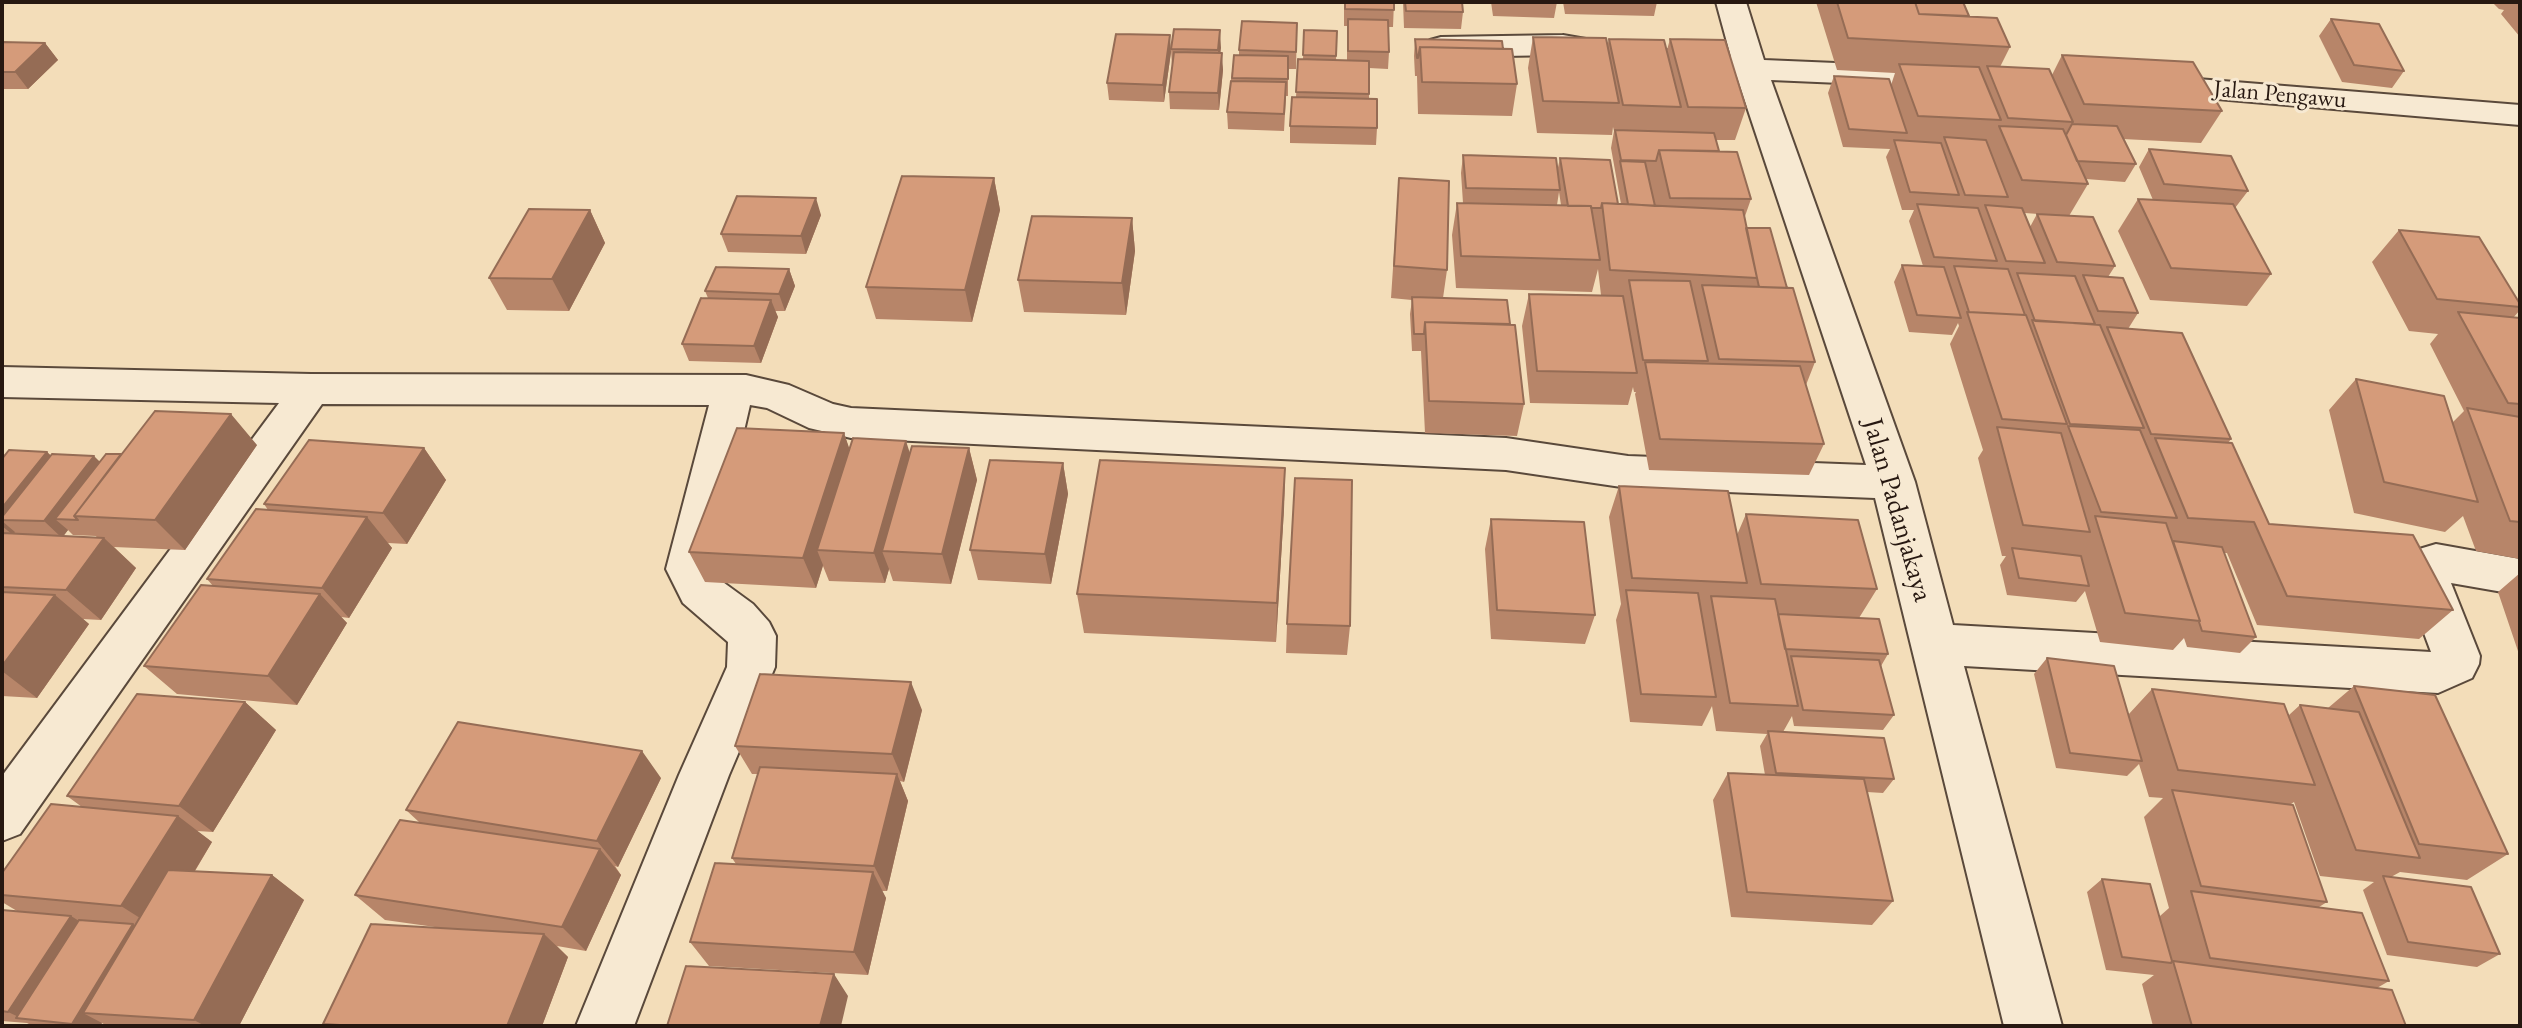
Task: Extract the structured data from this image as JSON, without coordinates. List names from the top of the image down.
{
  "streets": {
    "street": ["Jalan Pengawu", "Jalan Padanjakaya"]
  }
}
